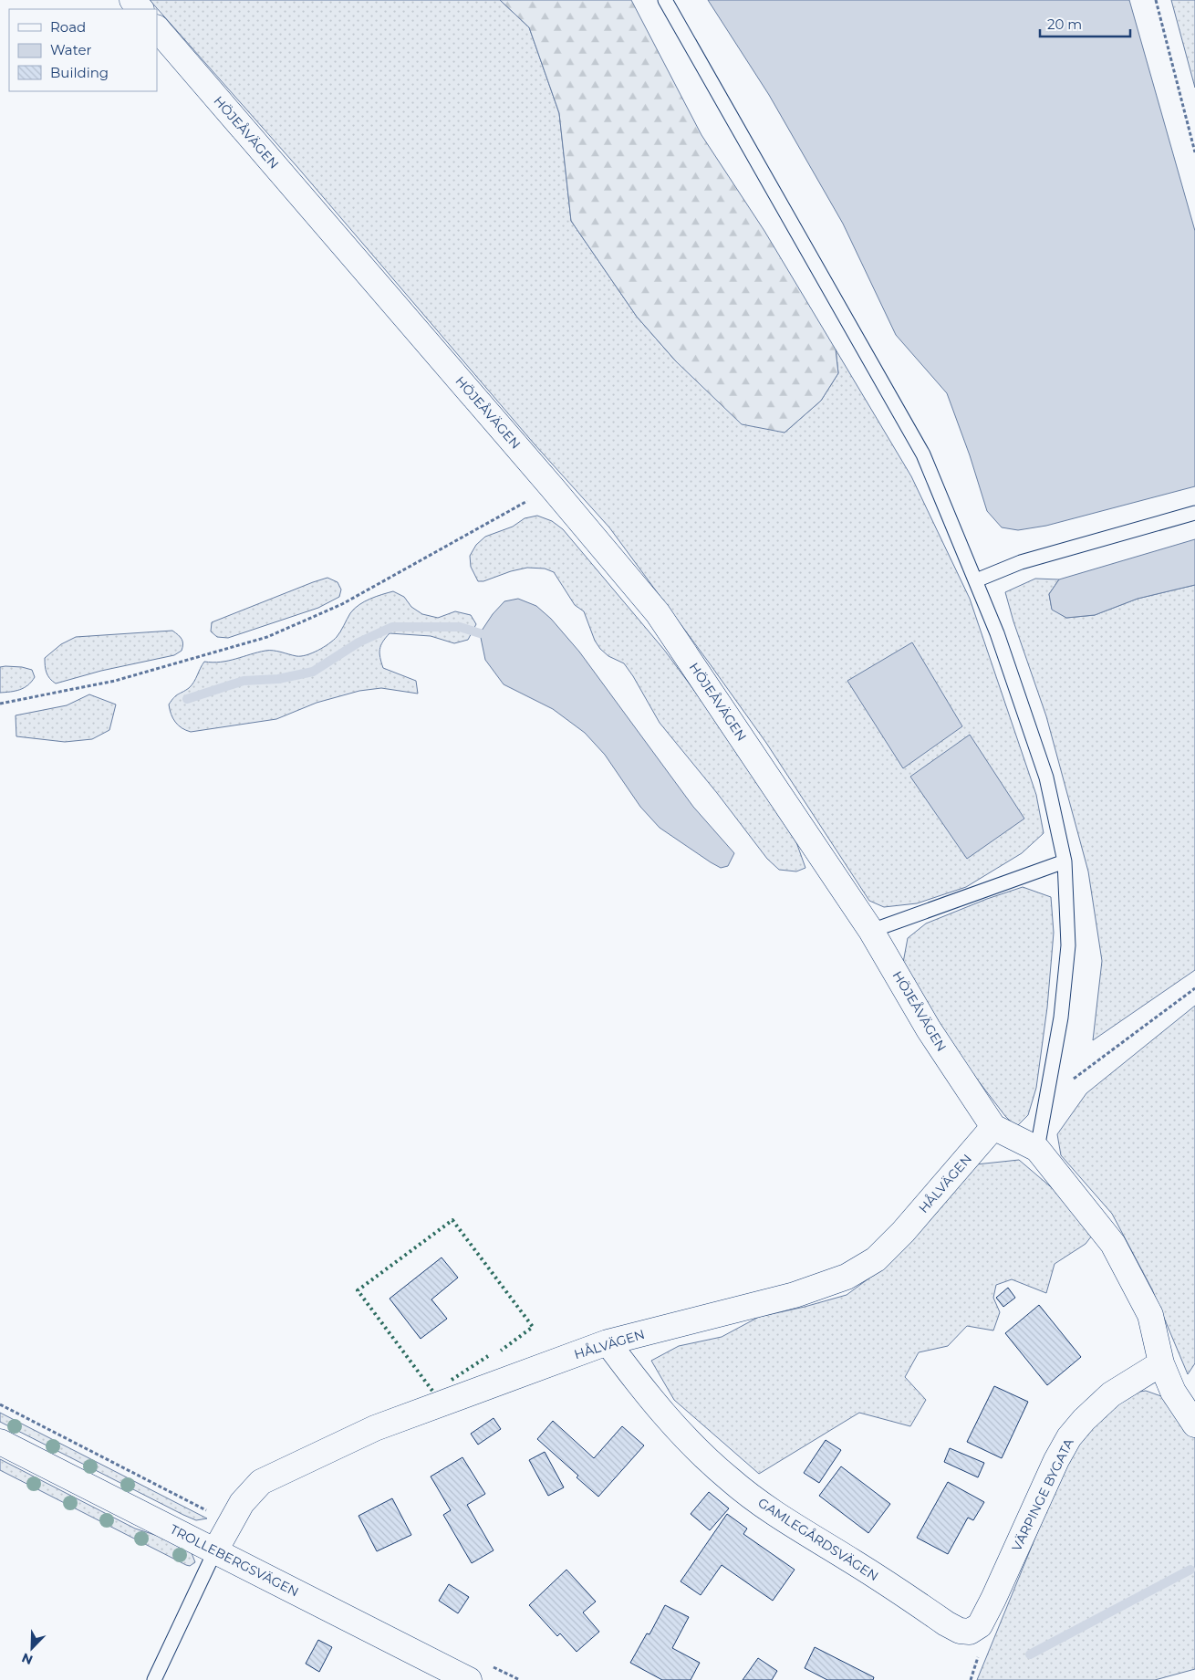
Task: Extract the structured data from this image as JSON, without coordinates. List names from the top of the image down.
{
  "streets": {
    "street": [
      "HÖJEÅVÄGEN",
      "HÅLVÄGEN",
      "VÄRPINGE BYGATA",
      "GAMLEGÅRDSVÄGEN",
      "TROLLEBERGSVÄGEN"
    ]
  },
  "crossings": [
    ["HÖJEÅVÄGEN", "HÅLVÄGEN"],
    ["HÖJEÅVÄGEN", "VÄRPINGE BYGATA"],
    ["HÅLVÄGEN", "GAMLEGÅRDSVÄGEN"],
    ["HÅLVÄGEN", "TROLLEBERGSVÄGEN"],
    ["VÄRPINGE BYGATA", "GAMLEGÅRDSVÄGEN"]
  ],
  "legend": ["Road", "Water", "Building"],
  "scale_bar": "20 m",
  "north": "bottom left"
}
